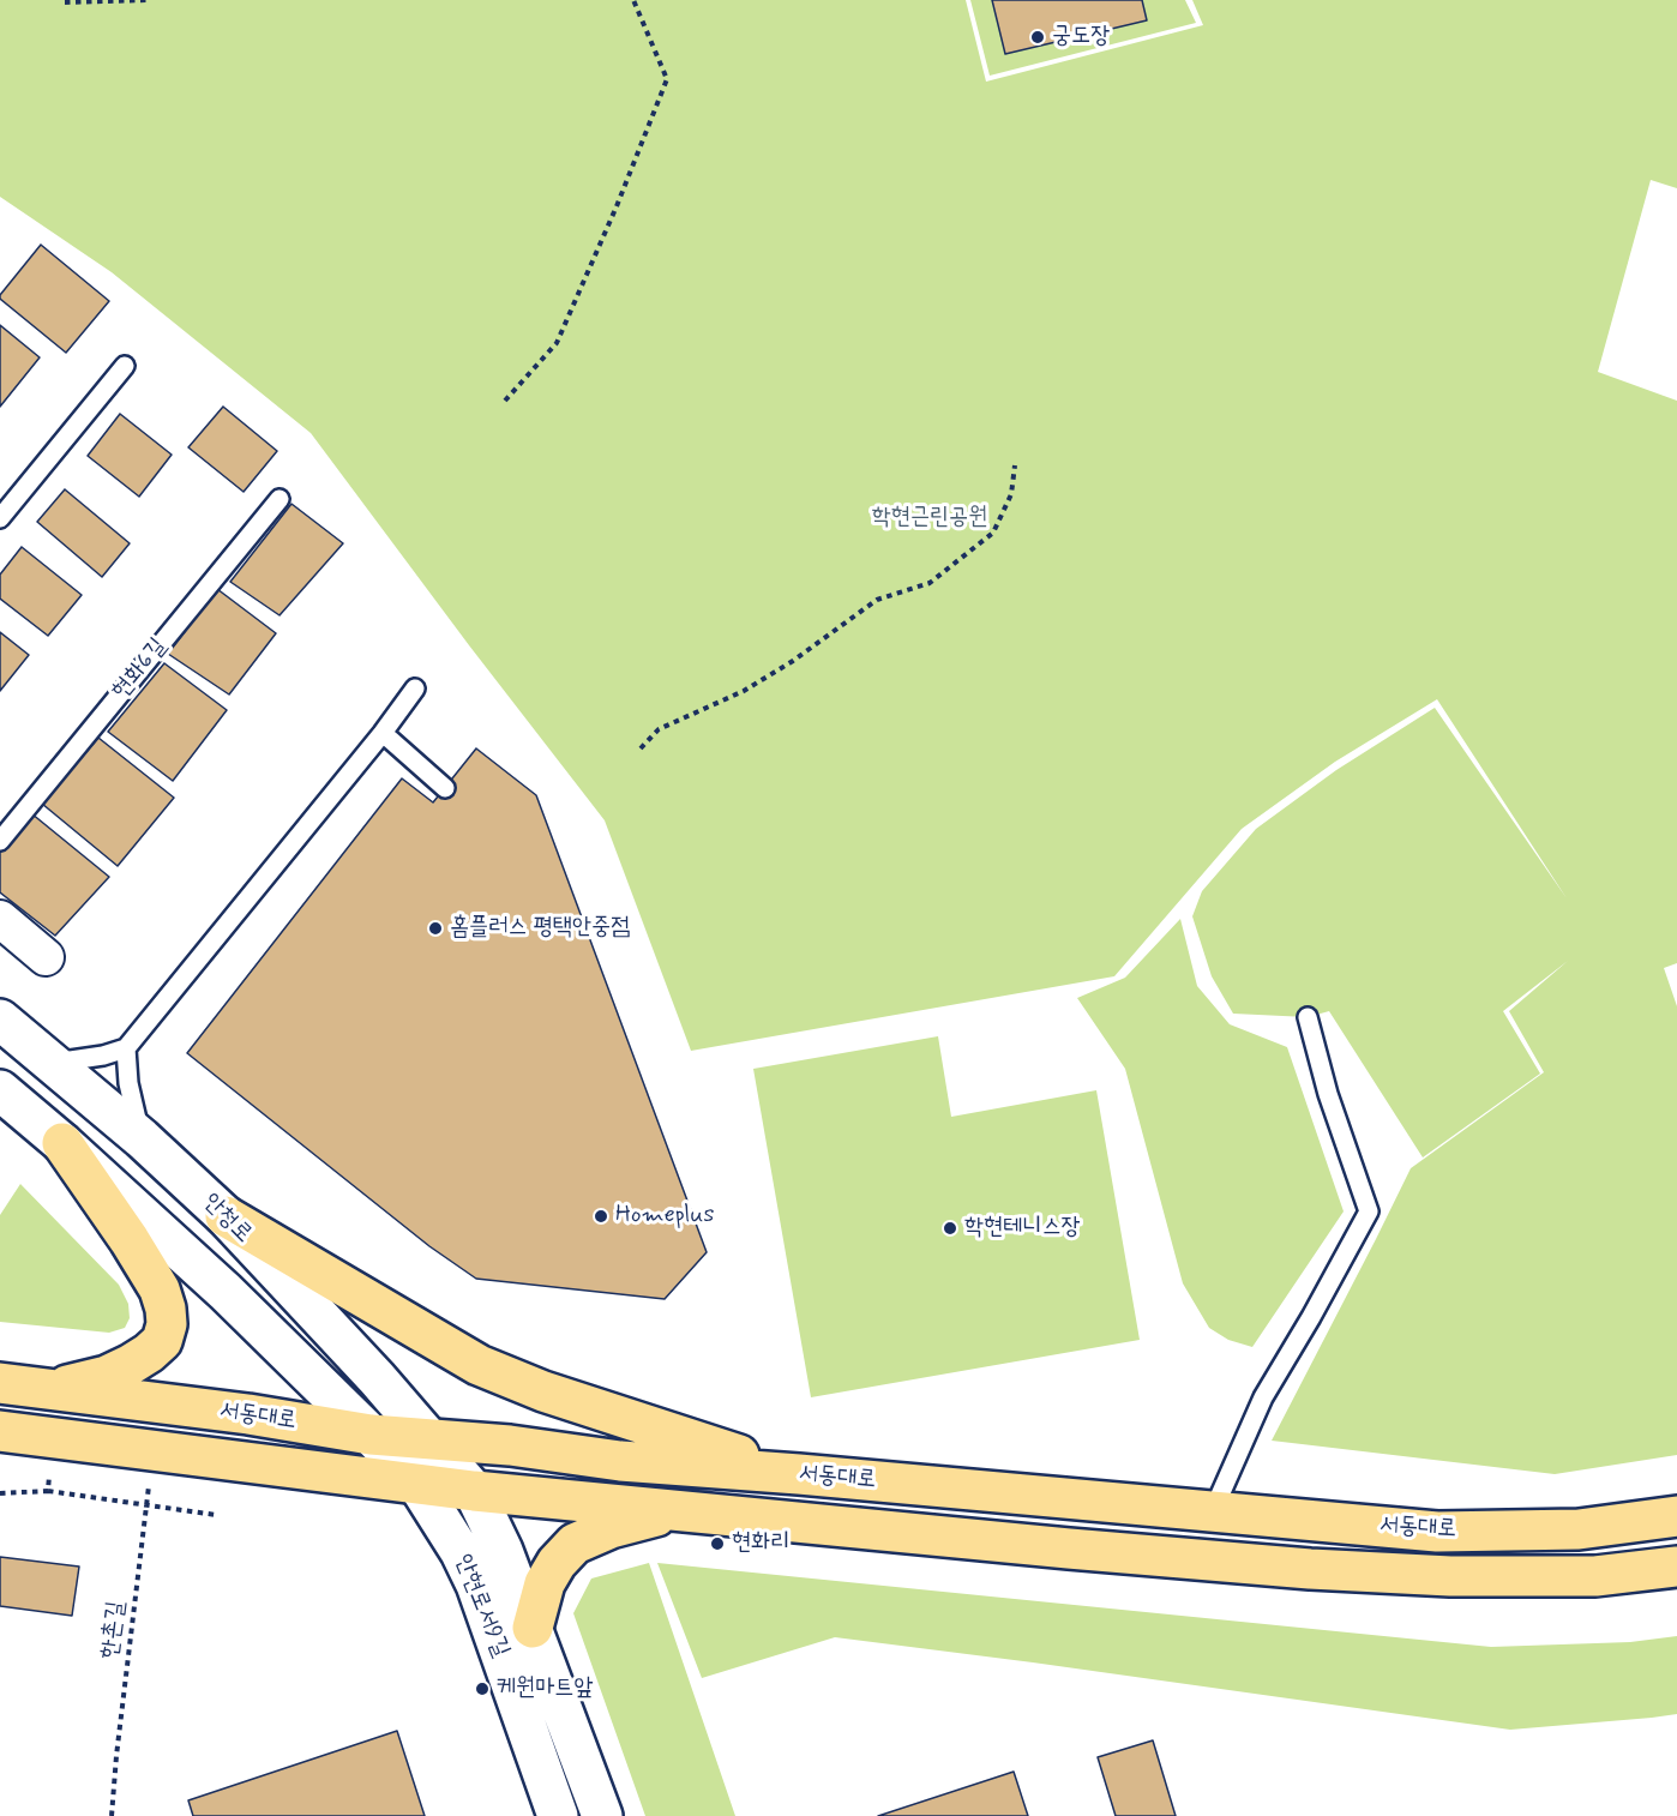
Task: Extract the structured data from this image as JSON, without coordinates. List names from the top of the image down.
{
  "streets": {
    "main road": ["서동대로"],
    "street": ["안청로", "안현로서9길"],
    "lane": ["현화6길"],
    "path": ["한촌길"]
  },
  "crossings": [
    ["안청로", "서동대로"],
    ["서동대로", "안현로서9길"],
    ["서동대로", "한촌길"]
  ],
  "parks": ["학현근린공원"],
  "places": [
    "궁도장",
    "홈플러스 평택안중점",
    "Homeplus",
    "학현테니스장",
    "현화리",
    "케원마트앞"
  ]
}
